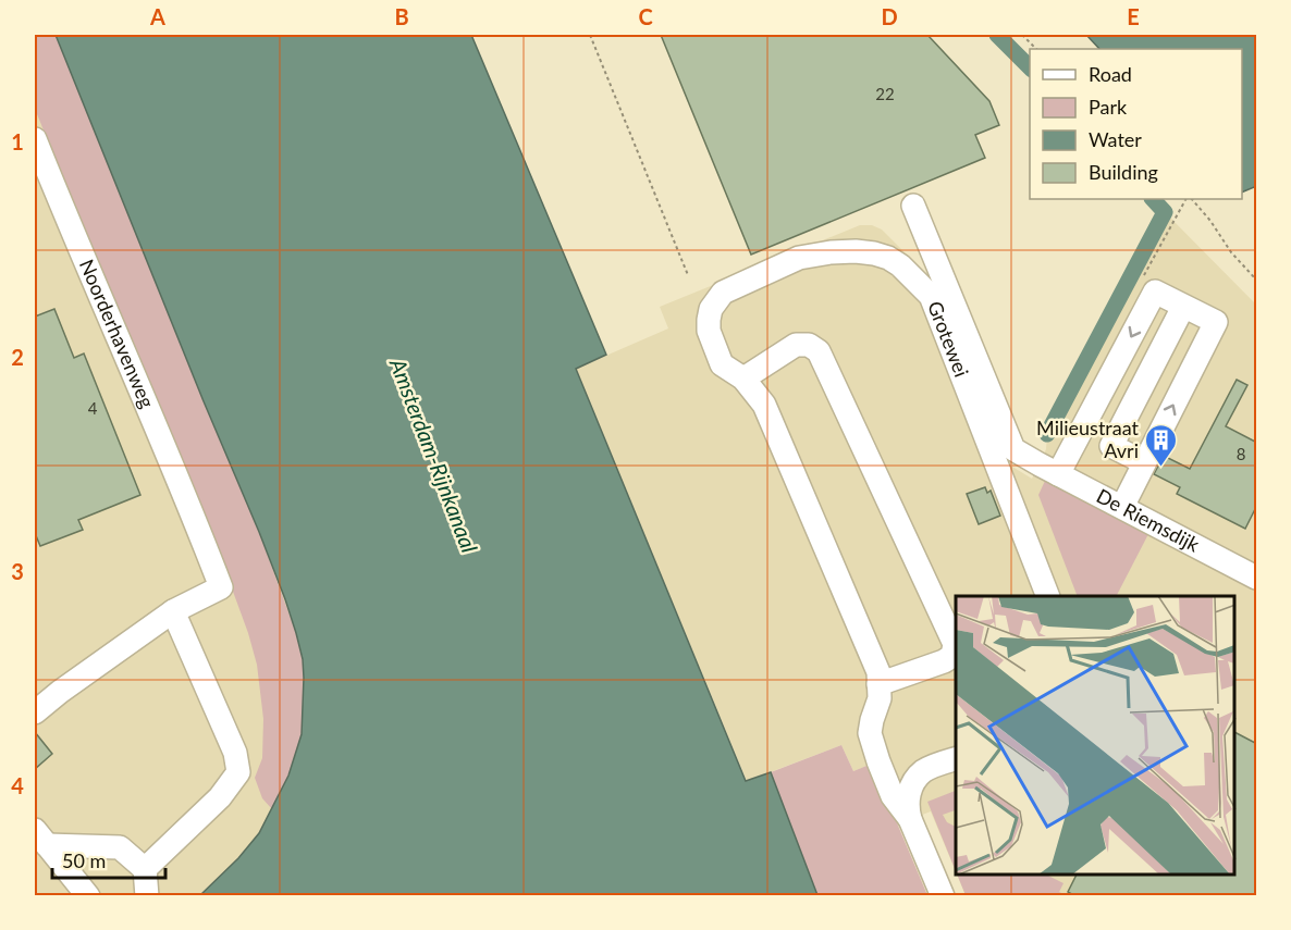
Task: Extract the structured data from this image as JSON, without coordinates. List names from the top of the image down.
{
  "streets": {
    "street": ["Noorderhavenweg", "Grotewei", "De Riemsdijk"]
  },
  "water": ["Amsterdam-Rijnkanaal"],
  "places": {
    "building": ["Milieustraat Avri"]
  },
  "house_numbers": ["22", "4", "8"],
  "legend": [
    "Road",
    "Park",
    "Water",
    "Building"
  ],
  "scale_bar": "50 m",
  "grid": {
    "columns": [
      "A",
      "B",
      "C",
      "D",
      "E"
    ],
    "rows": [
      "1",
      "2",
      "3",
      "4"
    ]
  }
}
